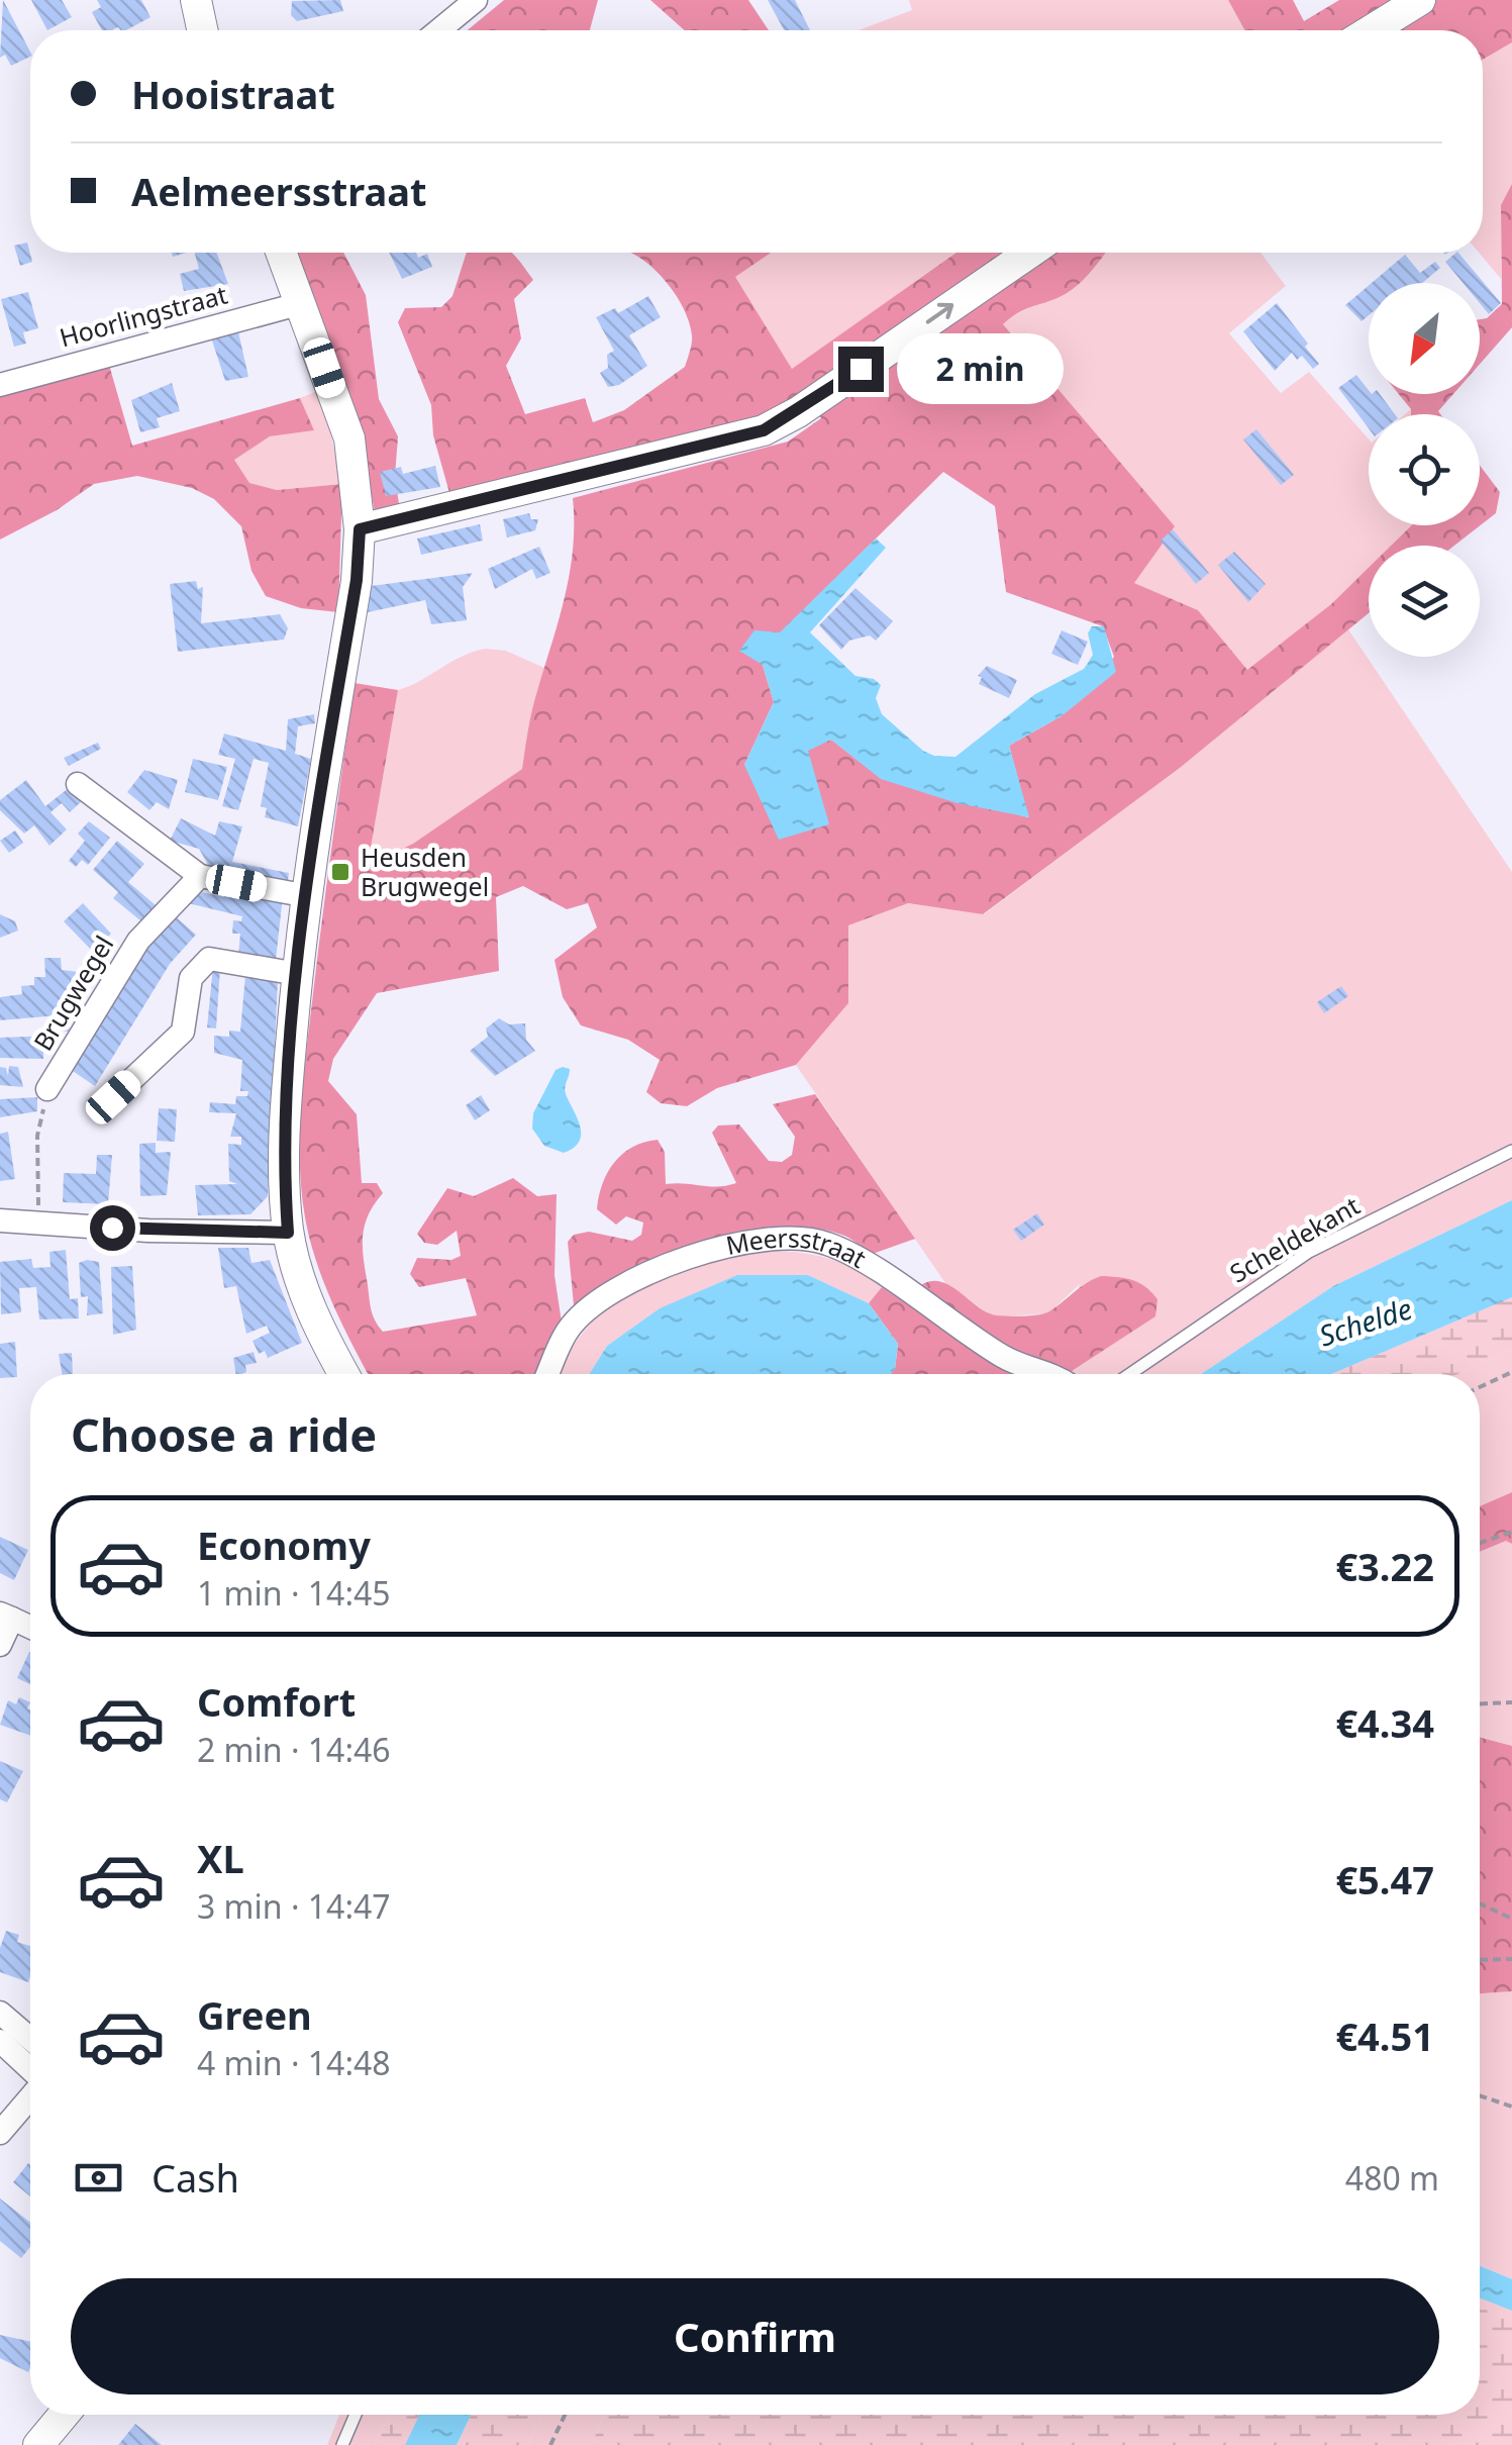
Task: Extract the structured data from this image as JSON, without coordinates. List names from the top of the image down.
{
  "streets": {
    "street": ["Hoorlingstraat", "Brugwegel", "Meersstraat"],
    "lane": ["Scheldekant"]
  },
  "water": ["Schelde"],
  "places": {
    "transit": ["Heusden Brugwegel"]
  },
  "north": "bottom left",
  "page": {
    "banner": ["Hooistraat", "Aelmeersstraat"],
    "bubble": "2 min",
    "heading": "Choose a ride",
    "list": [
      {
        "name": "Economy",
        "note": "1 min · 14:45",
        "value": "€3.22"
      },
      {
        "name": "Comfort",
        "note": "2 min · 14:46",
        "value": "€4.34"
      },
      {
        "name": "XL",
        "note": "3 min · 14:47",
        "value": "€5.47"
      },
      {
        "name": "Green",
        "note": "4 min · 14:48",
        "value": "€4.51"
      }
    ],
    "pay": ["Cash", "480 m"],
    "buttons": "Confirm"
  }
}
